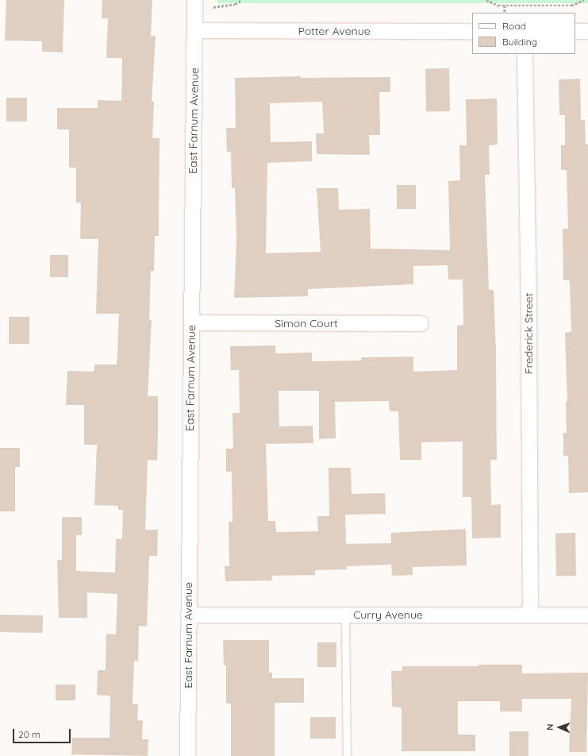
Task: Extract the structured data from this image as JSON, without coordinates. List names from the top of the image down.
{
  "streets": {
    "street": [
      "Potter Avenue",
      "East Farnum Avenue",
      "Simon Court",
      "Frederick Street",
      "Curry Avenue"
    ]
  },
  "crossings": [
    ["Potter Avenue", "East Farnum Avenue"],
    ["East Farnum Avenue", "Simon Court"],
    ["East Farnum Avenue", "Curry Avenue"],
    ["Frederick Street", "Curry Avenue"]
  ],
  "legend": ["Road", "Building"],
  "scale_bar": "20 m",
  "north": "left"
}
